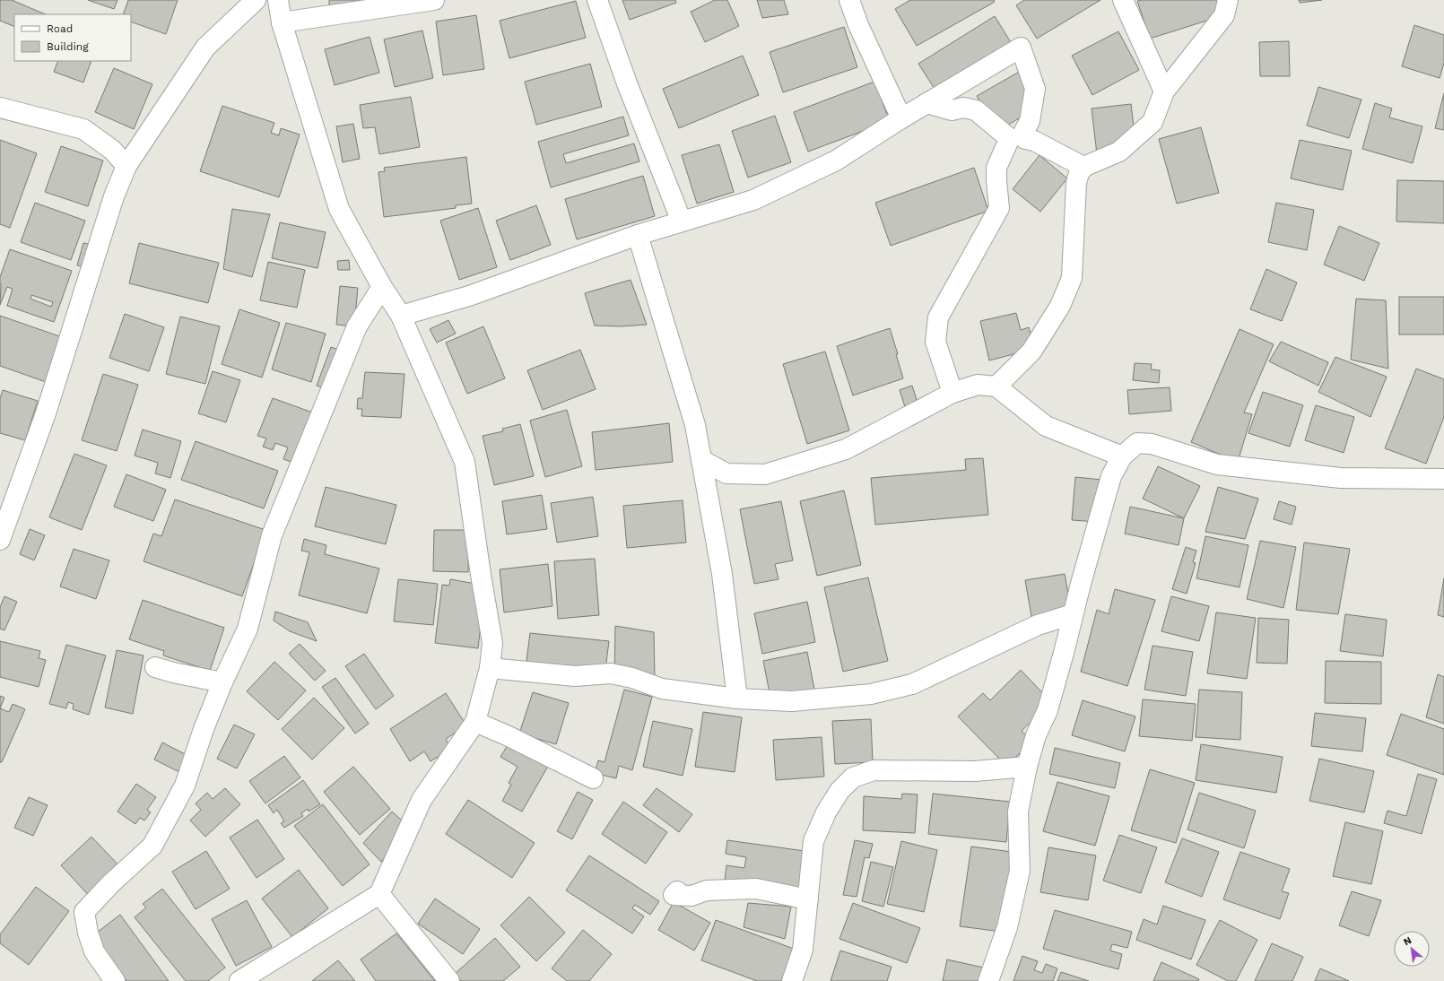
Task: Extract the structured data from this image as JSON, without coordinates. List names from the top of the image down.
{
  "legend": ["Road", "Building"],
  "north": "top left"
}
